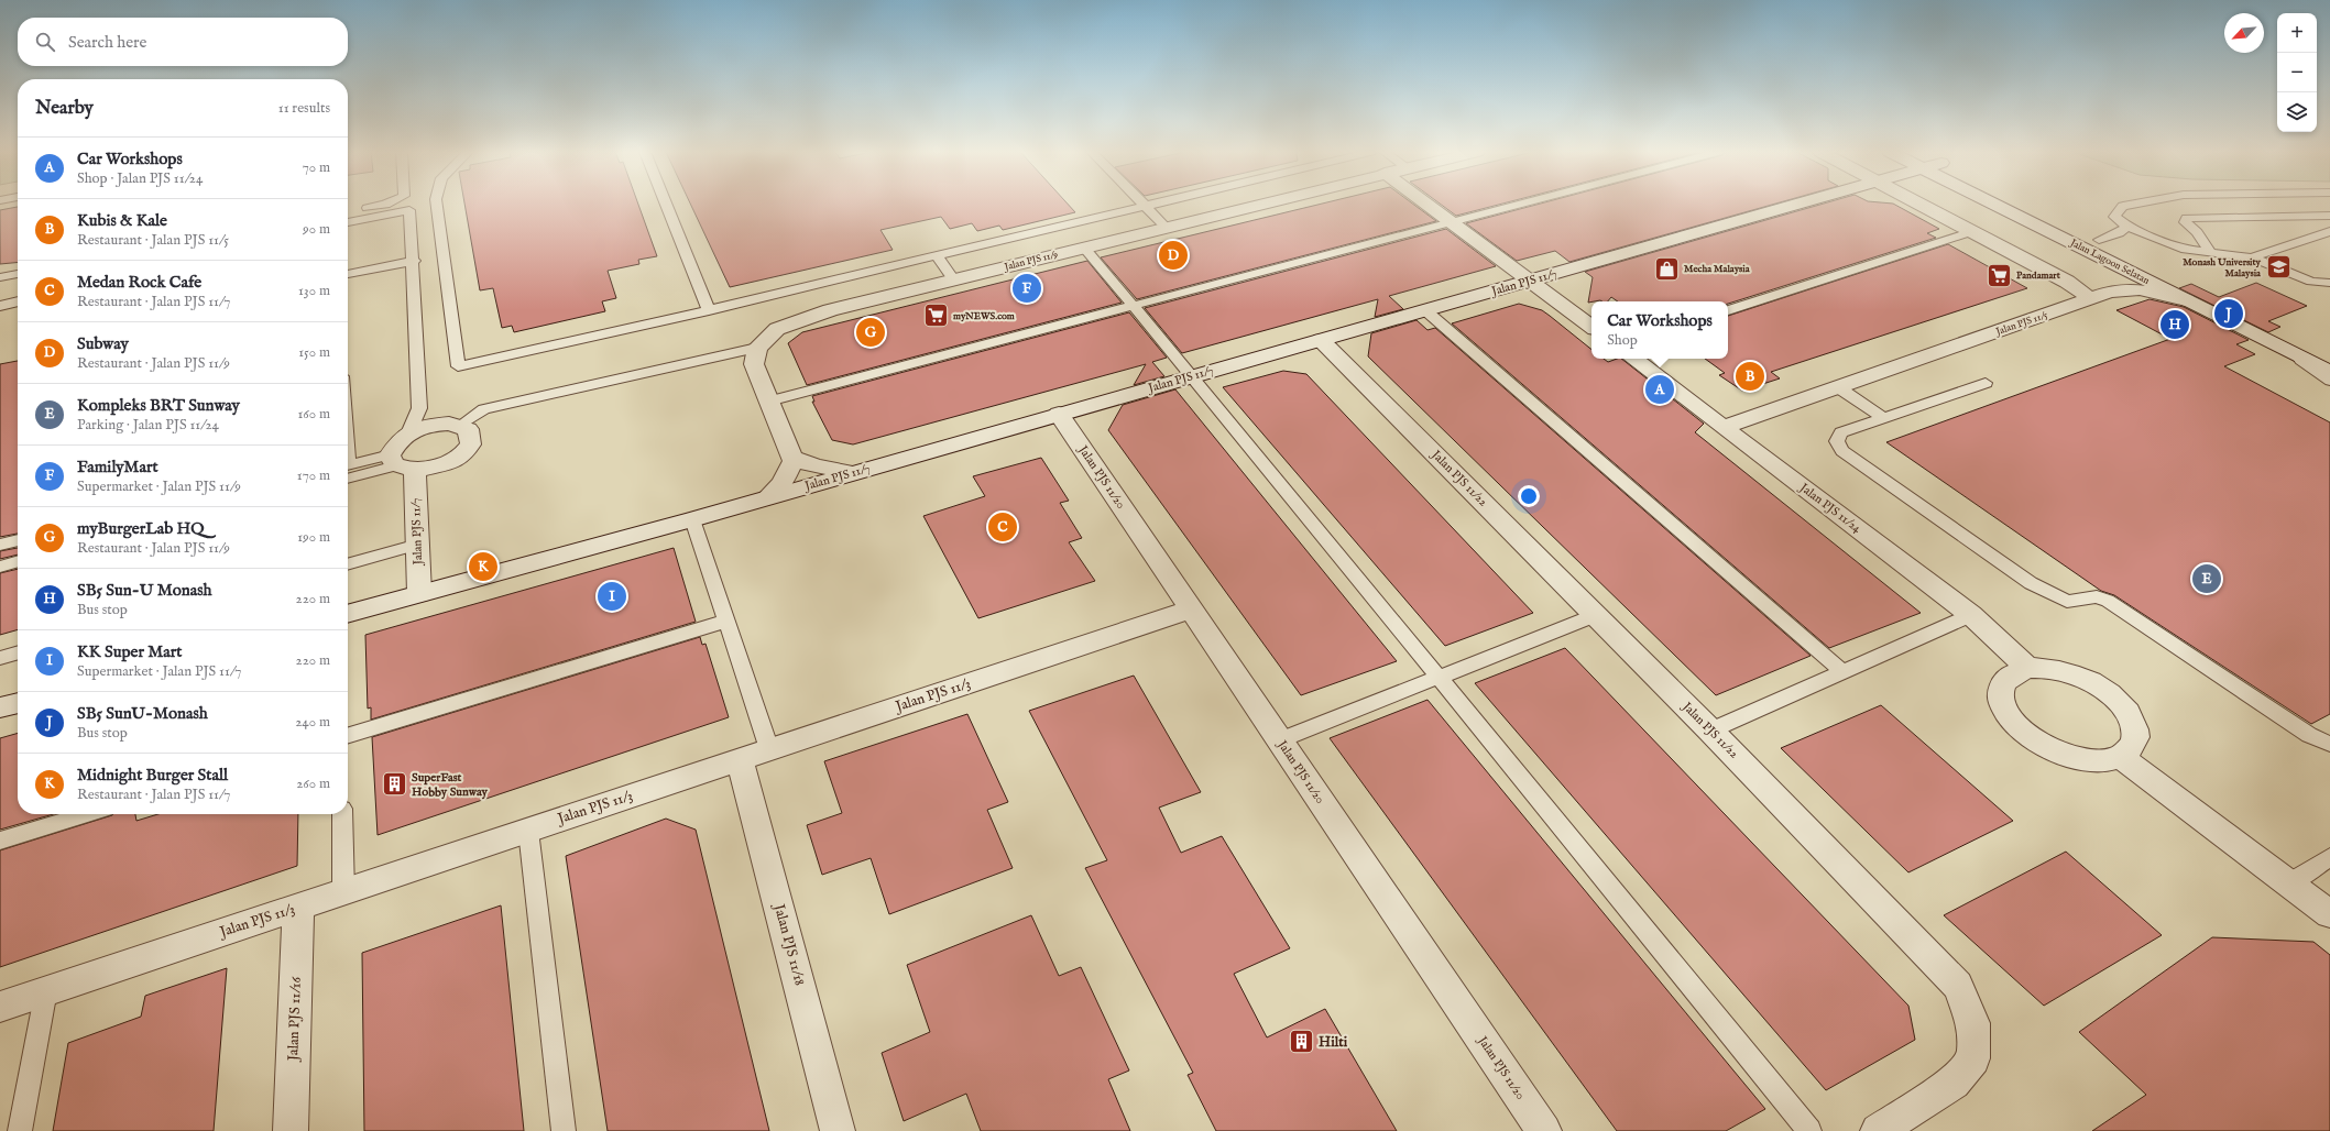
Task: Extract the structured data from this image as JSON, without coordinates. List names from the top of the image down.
{
  "streets": {
    "street": [
      "Jalan PJS 11/9",
      "Jalan Lagoon Selatan",
      "Jalan PJS 11/7",
      "Jalan PJS 11/5",
      "Jalan PJS 11/20",
      "Jalan PJS 11/22",
      "Jalan PJS 11/24",
      "Jalan PJS 11/3",
      "Jalan PJS 11/18",
      "Jalan PJS 11/16"
    ]
  },
  "crossings": [
    ["Jalan Lagoon Selatan", "Jalan PJS 11/5"],
    ["Jalan PJS 11/7", "Jalan PJS 11/20"],
    ["Jalan PJS 11/7", "Jalan PJS 11/22"],
    ["Jalan PJS 11/5", "Jalan PJS 11/24"],
    ["Jalan PJS 11/20", "Jalan PJS 11/3"],
    ["Jalan PJS 11/3", "Jalan PJS 11/18"],
    ["Jalan PJS 11/3", "Jalan PJS 11/16"]
  ],
  "places": {
    "school or university": ["Monash University Malaysia"],
    "shop": ["Mecha Malaysia"],
    "supermarket": ["Pandamart", "myNEWS.com"],
    "building": ["SuperFast Hobby Sunway", "Hilti"]
  },
  "north": "bottom left",
  "page": {
    "map_buttons": ["+", "−"],
    "search": "Search here",
    "heading": ["Nearby", "11 results"],
    "list": [
      {
        "mark": "A",
        "name": "Car Workshops",
        "note": "Shop · Jalan PJS 11/24",
        "value": "70 m"
      },
      {
        "mark": "B",
        "name": "Kubis & Kale",
        "note": "Restaurant · Jalan PJS 11/5",
        "value": "90 m"
      },
      {
        "mark": "C",
        "name": "Medan Rock Cafe",
        "note": "Restaurant · Jalan PJS 11/7",
        "value": "130 m"
      },
      {
        "mark": "D",
        "name": "Subway",
        "note": "Restaurant · Jalan PJS 11/9",
        "value": "150 m"
      },
      {
        "mark": "E",
        "name": "Kompleks BRT Sunway",
        "note": "Parking · Jalan PJS 11/24",
        "value": "160 m"
      },
      {
        "mark": "F",
        "name": "FamilyMart",
        "note": "Supermarket · Jalan PJS 11/9",
        "value": "170 m"
      },
      {
        "mark": "G",
        "name": "myBurgerLab HQ",
        "note": "Restaurant · Jalan PJS 11/9",
        "value": "190 m"
      },
      {
        "mark": "H",
        "name": "SB5 Sun-U Monash",
        "note": "Bus stop",
        "value": "220 m"
      },
      {
        "mark": "I",
        "name": "KK Super Mart",
        "note": "Supermarket · Jalan PJS 11/7",
        "value": "220 m"
      },
      {
        "mark": "J",
        "name": "SB5 SunU-Monash",
        "note": "Bus stop",
        "value": "240 m"
      },
      {
        "mark": "K",
        "name": "Midnight Burger Stall",
        "note": "Restaurant · Jalan PJS 11/7",
        "value": "260 m"
      }
    ],
    "pins": [
      "D",
      "F",
      "J",
      "H",
      "G",
      "B",
      "A",
      "C",
      "K",
      "E",
      "I"
    ],
    "popup": ["Car Workshops", "Shop"]
  }
}
